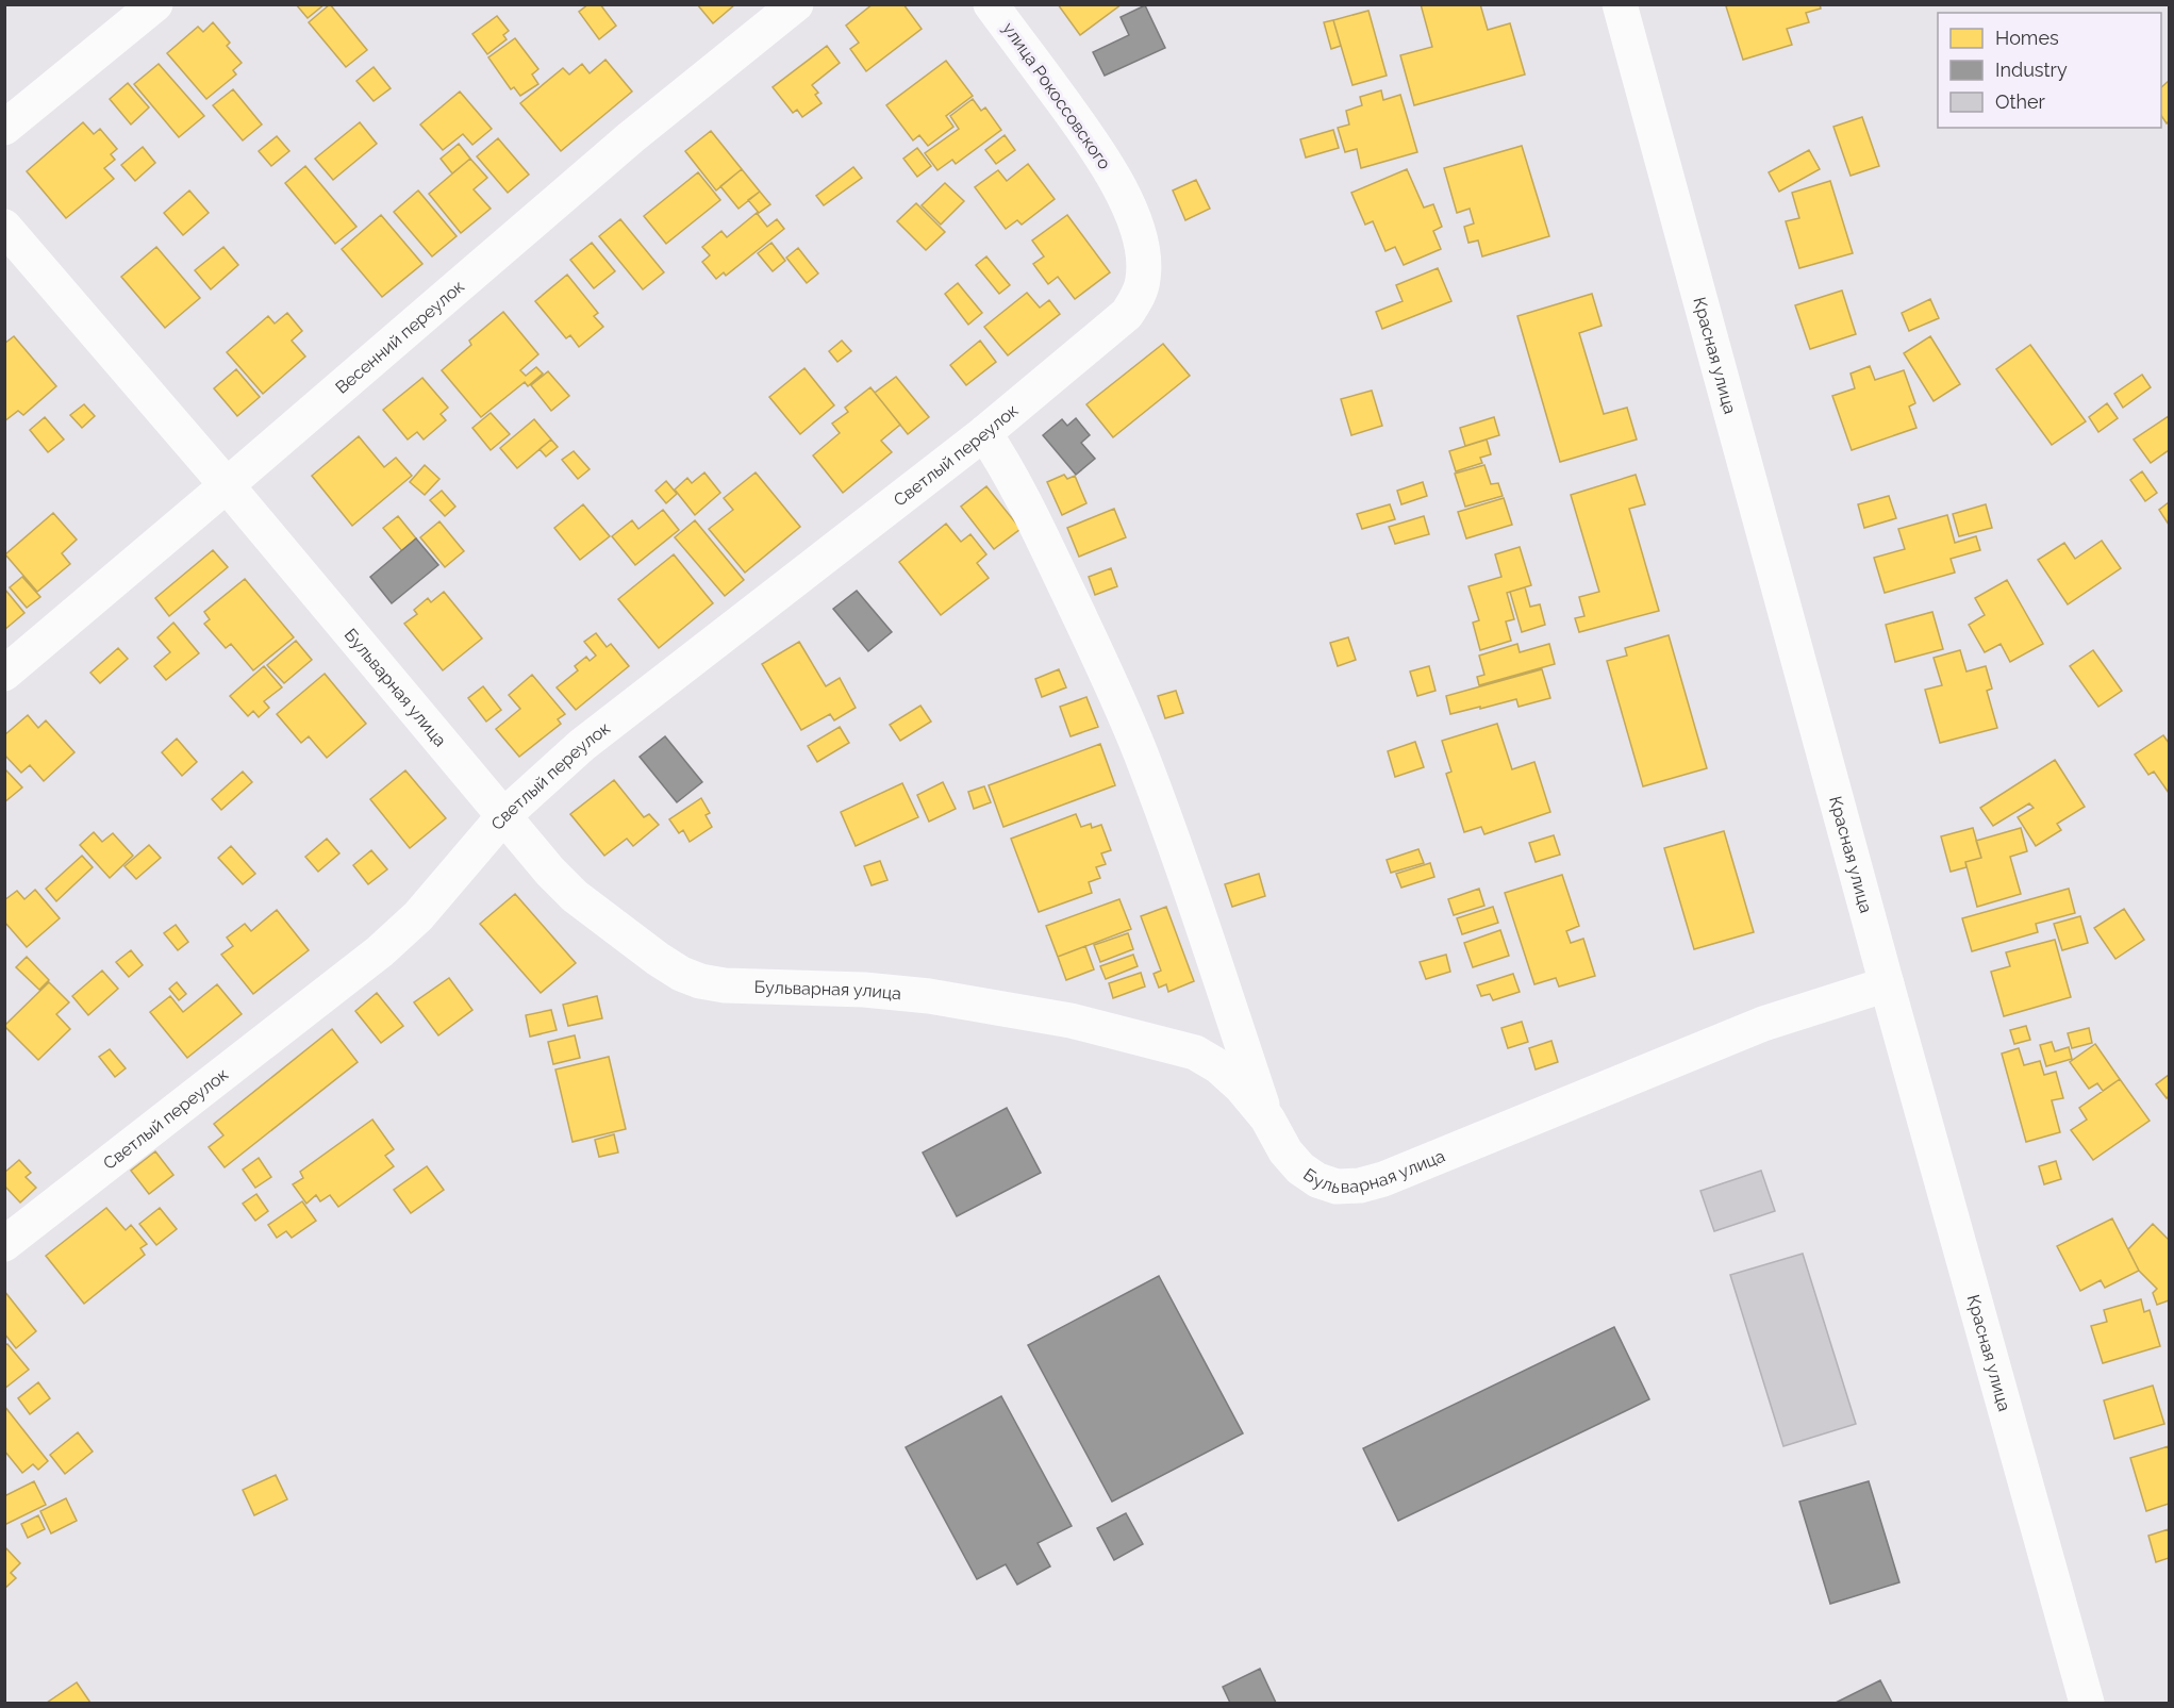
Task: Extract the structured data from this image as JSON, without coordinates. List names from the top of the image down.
{
  "streets": {
    "street": [
      "улица Рокоссовского",
      "Весенний переулок",
      "Красная улица",
      "Светлый переулок",
      "Бульварная улица"
    ]
  },
  "crossings": [
    ["улица Рокоссовского", "Светлый переулок"],
    ["Весенний переулок", "Бульварная улица"],
    ["Красная улица", "Бульварная улица"],
    ["Светлый переулок", "Бульварная улица"]
  ],
  "legend": ["Homes", "Industry", "Other"]
}
